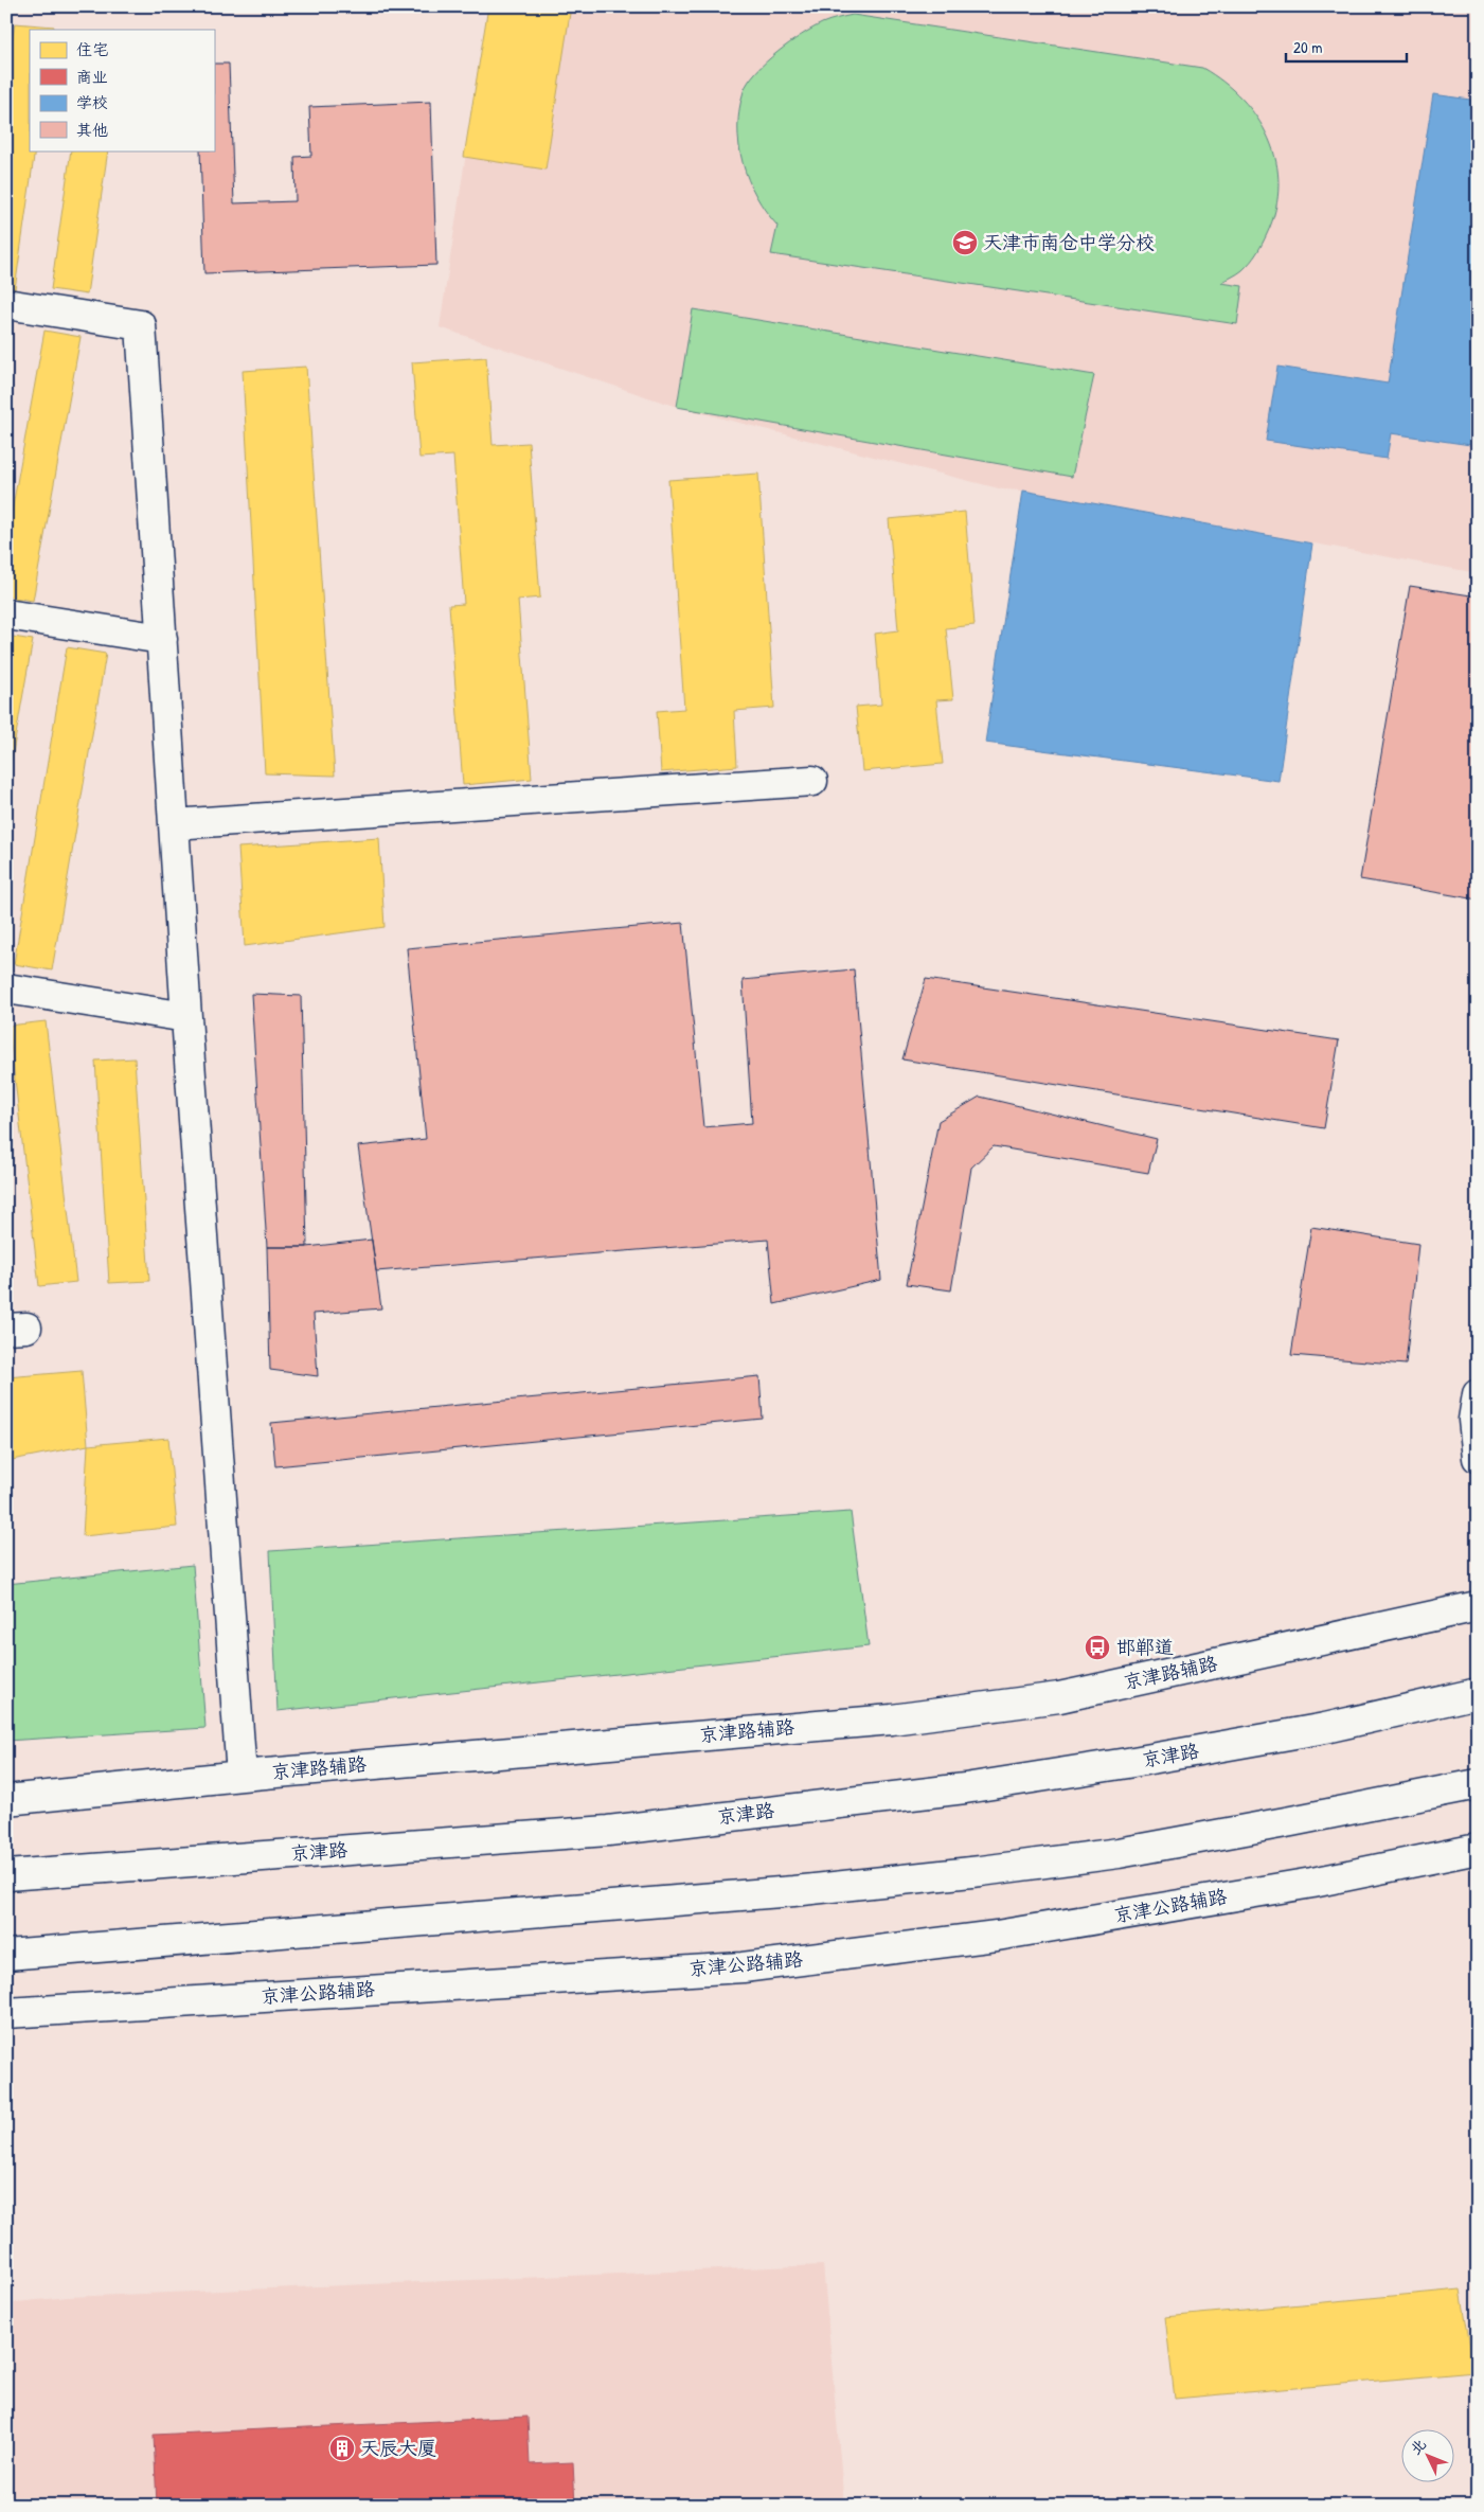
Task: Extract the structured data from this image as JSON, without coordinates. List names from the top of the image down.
{
  "streets": {
    "street": ["京津路辅路", "京津路", "京津公路辅路"]
  },
  "places": {
    "school or university": ["天津市南仓中学分校"],
    "bus stop": ["邯郸道"],
    "building": ["天辰大厦"]
  },
  "legend": [
    "住宅",
    "商业",
    "学校",
    "其他"
  ],
  "scale_bar": "20 m",
  "north": "top left"
}
